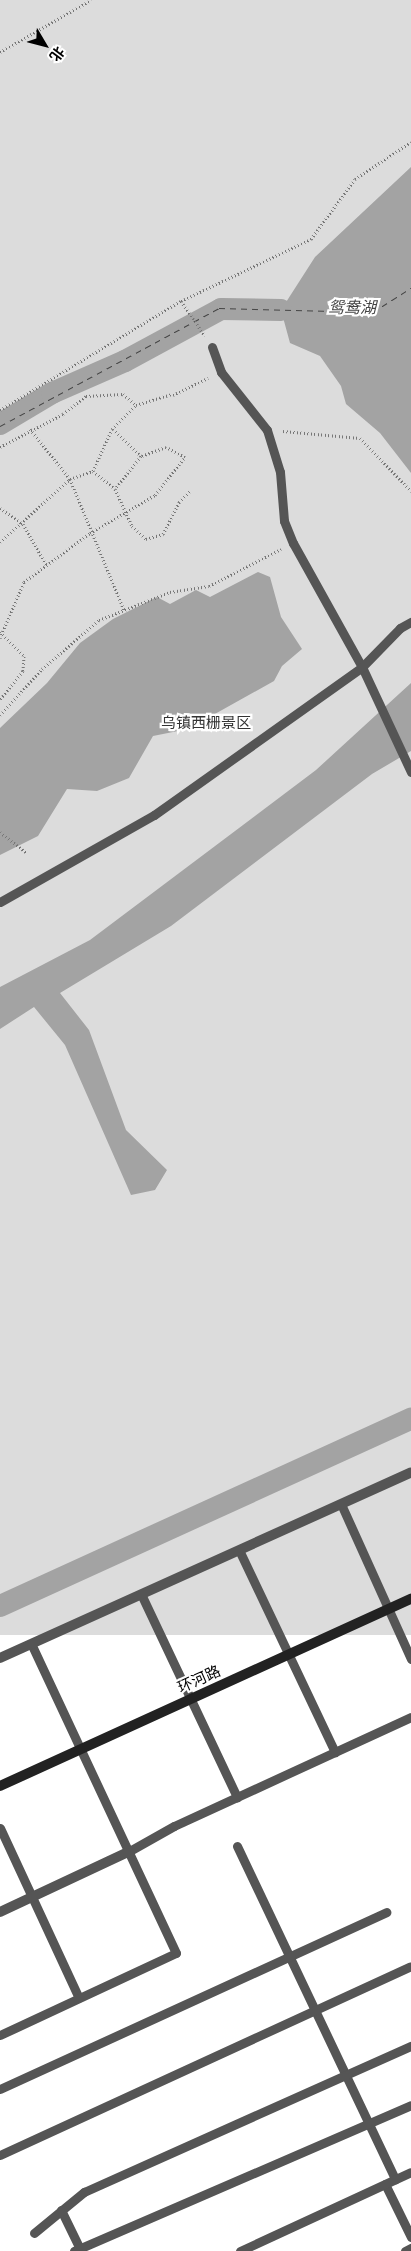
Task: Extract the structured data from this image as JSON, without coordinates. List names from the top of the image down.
{
  "streets": {
    "street": ["环河路"]
  },
  "water": ["鸳鸯湖"],
  "parks": ["乌镇西栅景区"],
  "north": "bottom right"
}
